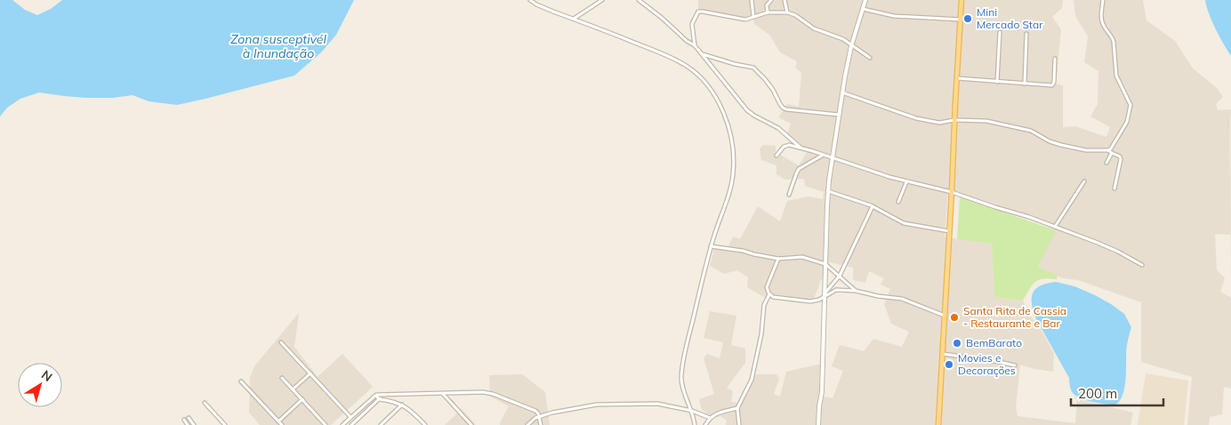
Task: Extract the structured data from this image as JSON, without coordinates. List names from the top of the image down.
{
  "water": ["Zona susceptivél à Inundação"],
  "places": [
    "Mini Mercado Star",
    "Santa Rita de Cassia - Restaurante e Bar",
    "BemBarato",
    "Movies e Decorações"
  ],
  "scale_bar": "200 m",
  "north": "top right"
}
